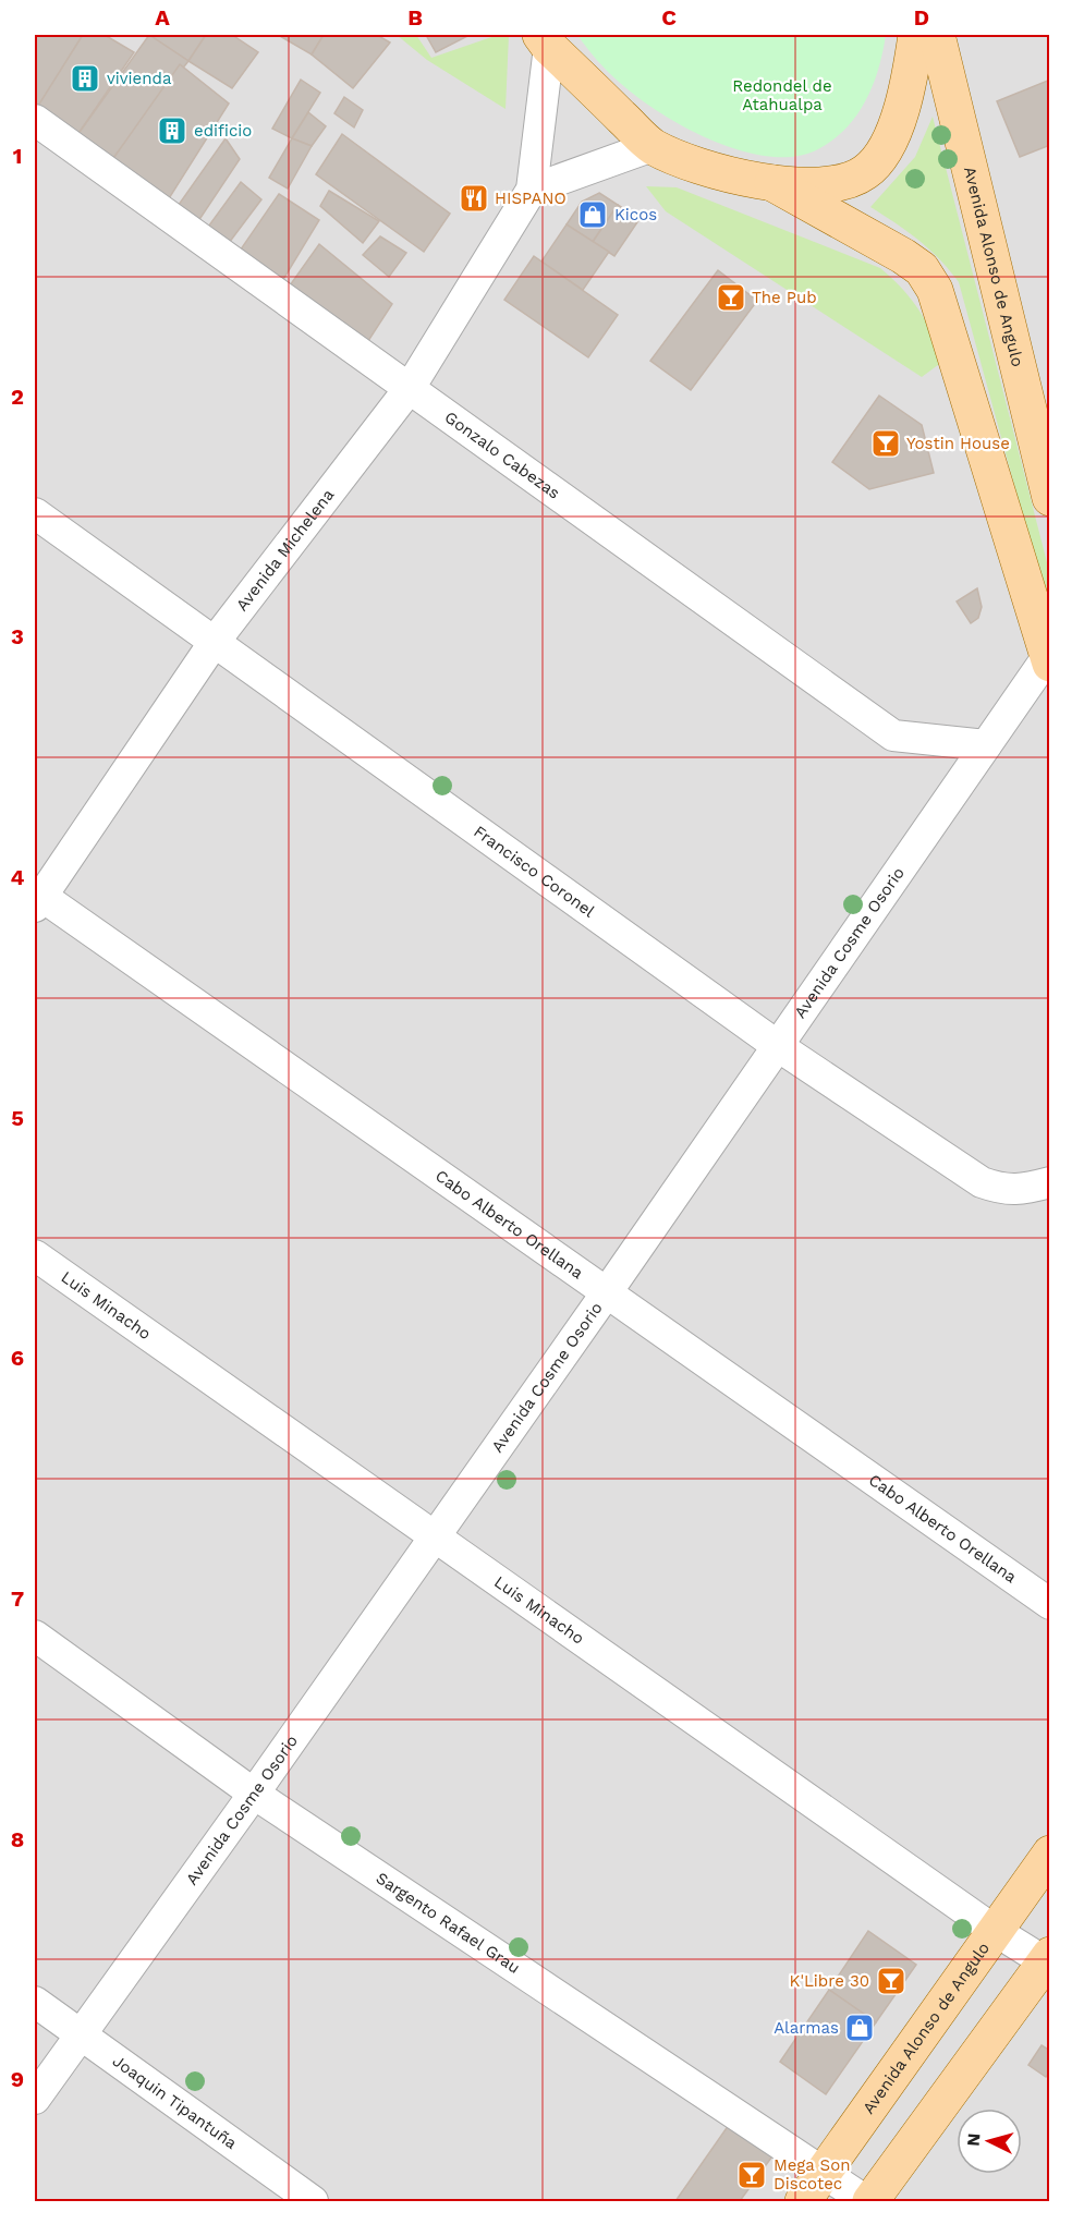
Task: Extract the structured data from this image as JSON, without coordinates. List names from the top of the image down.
{
  "streets": {
    "main road": ["Avenida Alonso de Angulo"],
    "street": [
      "Gonzalo Cabezas",
      "Avenida Michelena",
      "Francisco Coronel",
      "Avenida Cosme Osorio",
      "Cabo Alberto Orellana",
      "Luis Minacho",
      "Sargento Rafael Grau",
      "Joaquin Tipantuña"
    ]
  },
  "crossings": [
    ["Avenida Alonso de Angulo", "Luis Minacho"],
    ["Avenida Alonso de Angulo", "Sargento Rafael Grau"],
    ["Gonzalo Cabezas", "Avenida Michelena"],
    ["Gonzalo Cabezas", "Avenida Cosme Osorio"],
    ["Avenida Michelena", "Francisco Coronel"],
    ["Avenida Michelena", "Cabo Alberto Orellana"],
    ["Francisco Coronel", "Avenida Cosme Osorio"],
    ["Avenida Cosme Osorio", "Cabo Alberto Orellana"],
    ["Avenida Cosme Osorio", "Luis Minacho"],
    ["Avenida Cosme Osorio", "Sargento Rafael Grau"],
    ["Avenida Cosme Osorio", "Joaquin Tipantuña"]
  ],
  "parks": ["Redondel de Atahualpa"],
  "places": {
    "building": ["vivienda", "edificio"],
    "restaurant": ["HISPANO"],
    "shop": ["Kicos", "Alarmas"],
    "bar": [
      "The Pub",
      "Yostin House",
      "K'Libre 30",
      "Mega Son Discotec"
    ]
  },
  "north": "left",
  "grid": {
    "columns": [
      "A",
      "B",
      "C",
      "D"
    ],
    "rows": [
      "1",
      "2",
      "3",
      "4",
      "5",
      "6",
      "7",
      "8",
      "9"
    ]
  }
}
